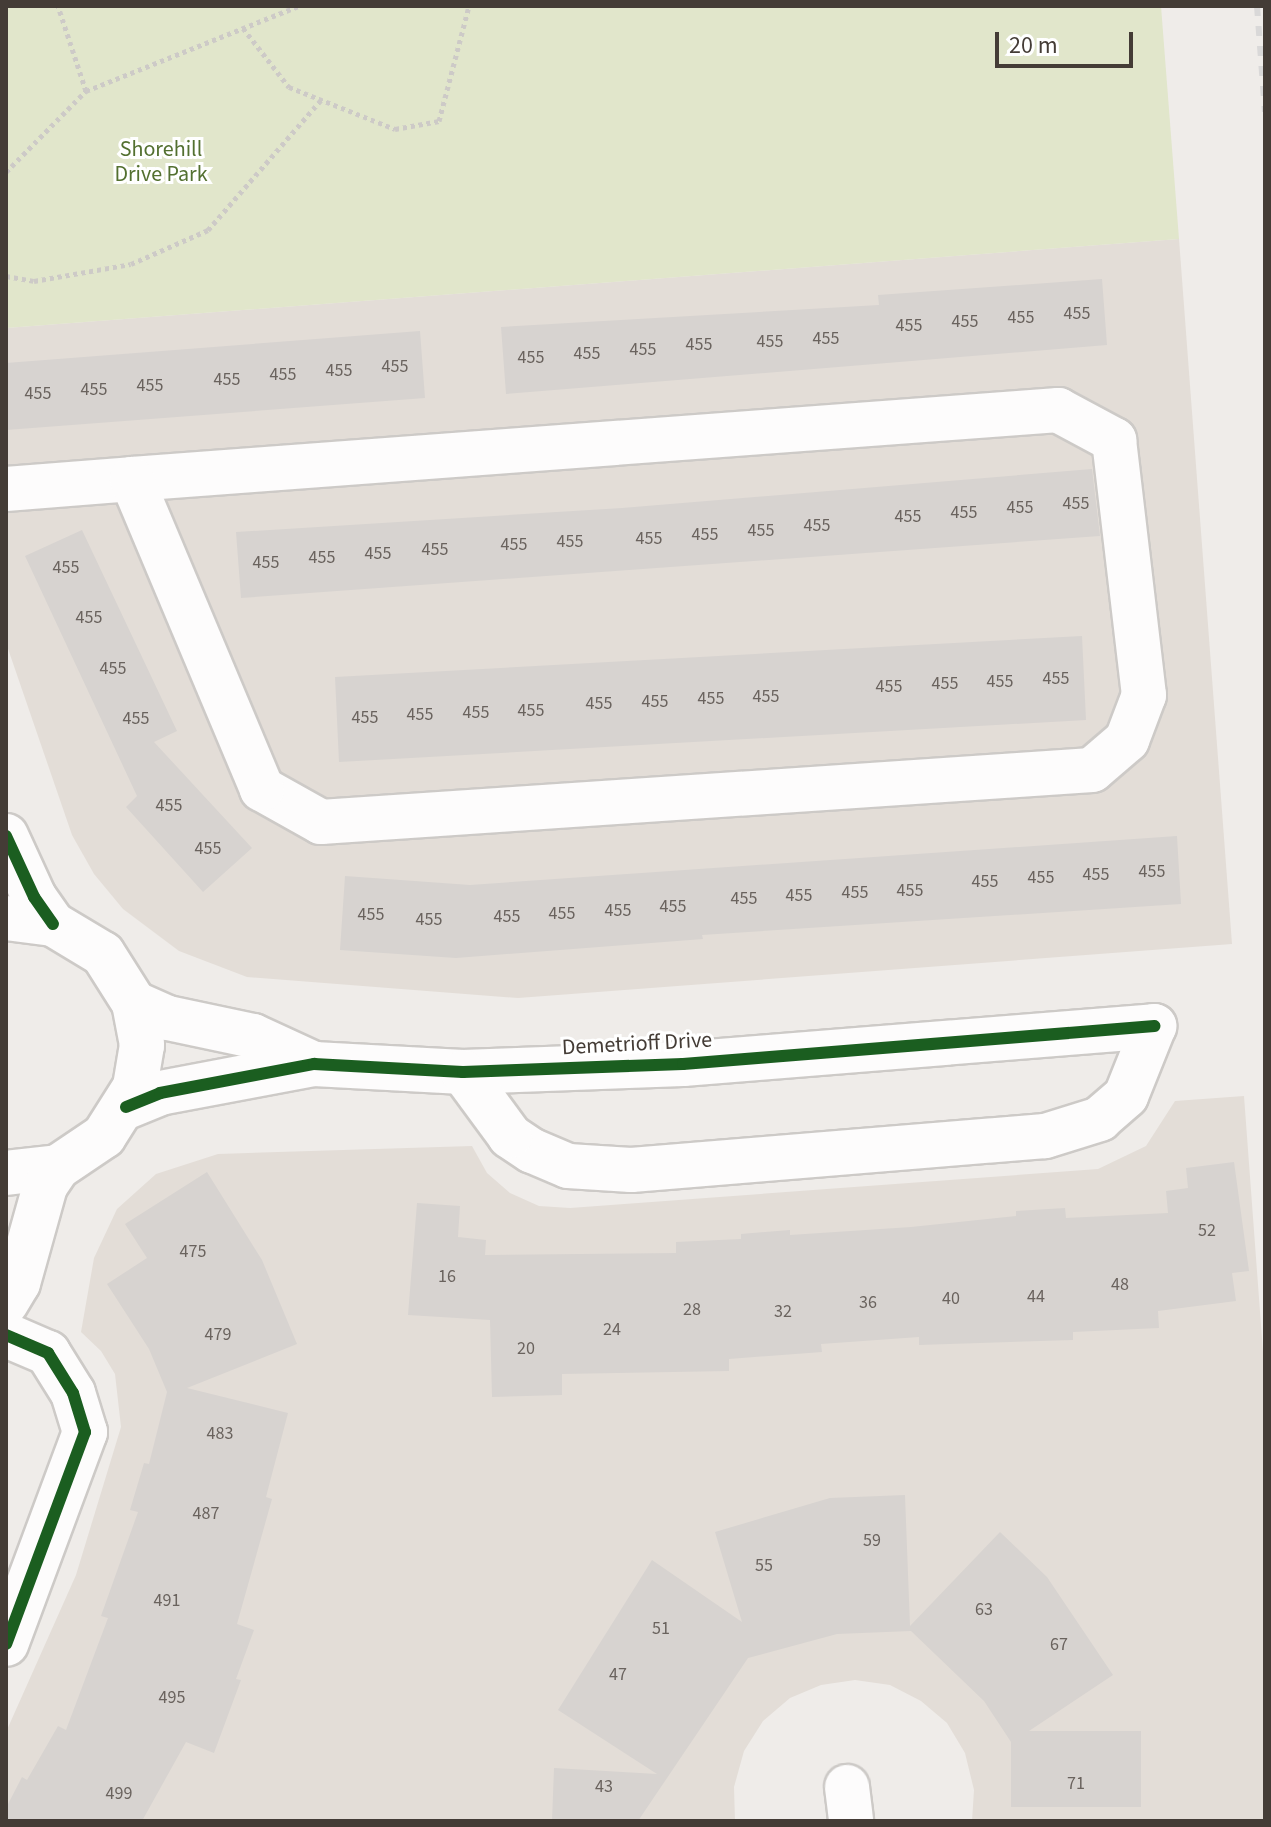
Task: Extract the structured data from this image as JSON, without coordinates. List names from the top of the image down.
{
  "streets": {
    "street": ["Demetrioff Drive"]
  },
  "parks": ["Shorehill Drive Park"],
  "house_numbers": [
    "455",
    "455",
    "455",
    "455",
    "455",
    "455",
    "455",
    "455",
    "455",
    "455",
    "455",
    "455",
    "455",
    "455",
    "455",
    "455",
    "455",
    "455",
    "455",
    "455",
    "455",
    "455",
    "455",
    "455",
    "455",
    "455",
    "455",
    "455",
    "455",
    "455",
    "455",
    "455",
    "455",
    "455",
    "455",
    "455",
    "455",
    "455",
    "455",
    "455",
    "455",
    "455",
    "455",
    "455",
    "455",
    "455",
    "455",
    "455",
    "455",
    "455",
    "455",
    "455",
    "455",
    "455",
    "455",
    "455",
    "455",
    "455",
    "455",
    "455",
    "455",
    "455",
    "455",
    "52",
    "475",
    "16",
    "48",
    "44",
    "40",
    "36",
    "28",
    "32",
    "24",
    "479",
    "20",
    "483",
    "487",
    "59",
    "55",
    "491",
    "63",
    "51",
    "67",
    "47",
    "495",
    "71",
    "43",
    "499"
  ],
  "scale_bar": "20 m"
}
